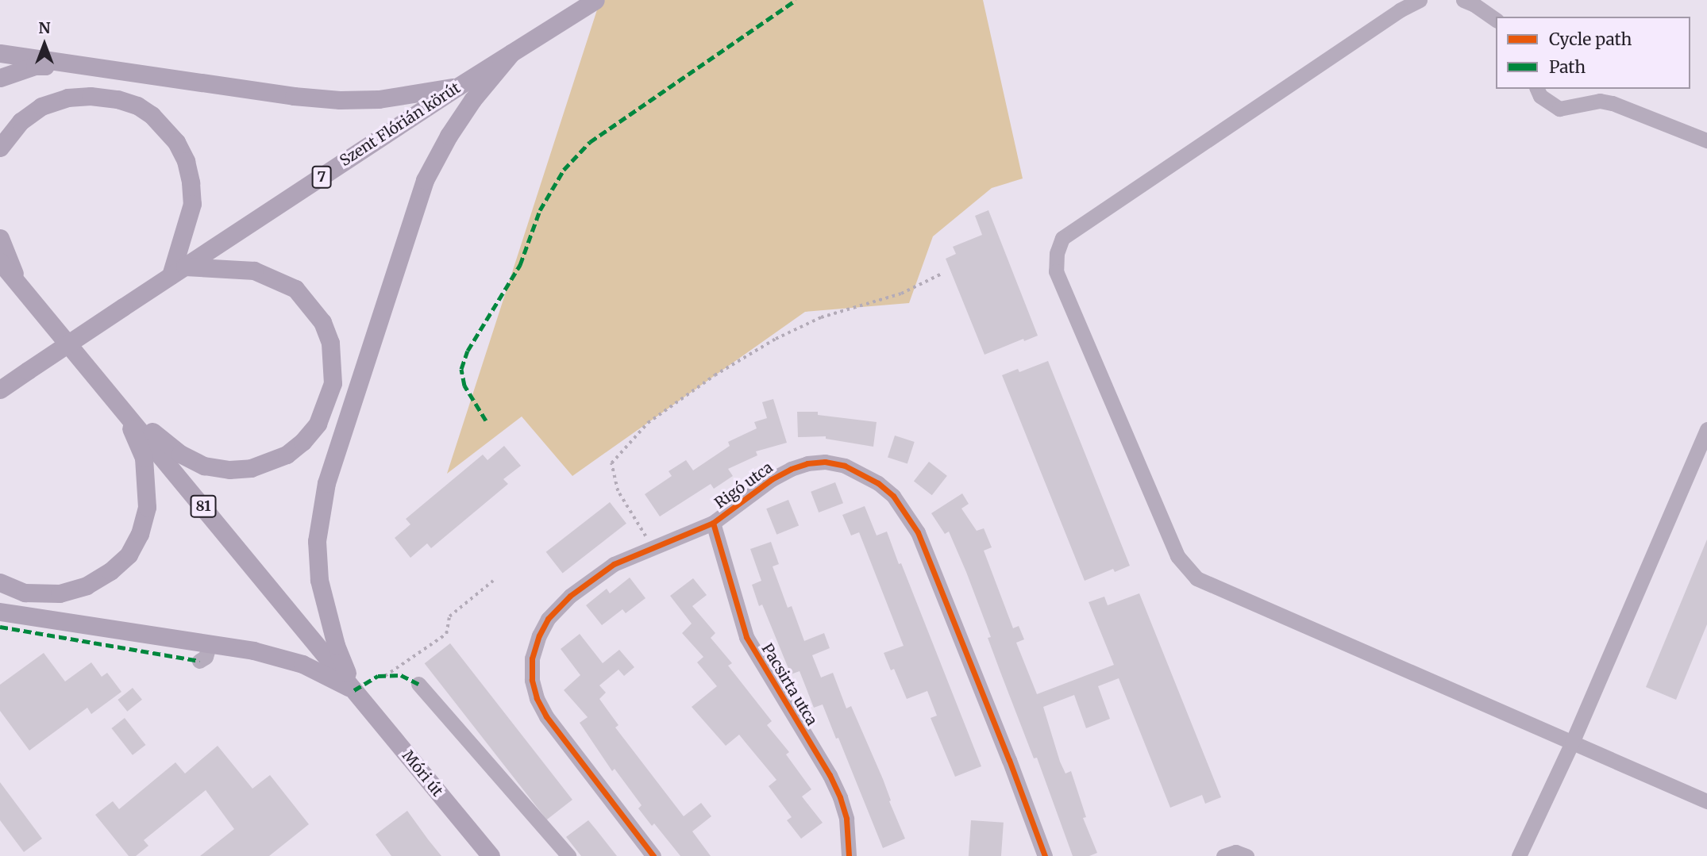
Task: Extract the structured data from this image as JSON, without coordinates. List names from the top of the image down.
{
  "streets": {
    "main road": [
      "Szent Flórián körút",
      "7",
      "81",
      "Móri út"
    ],
    "street": ["Rigó utca", "Pacsirta utca"]
  },
  "crossings": [
    ["Rigó utca", "Pacsirta utca"],
    ["81", "Móri út"]
  ],
  "legend": ["Cycle path", "Path"],
  "north": "top"
}
